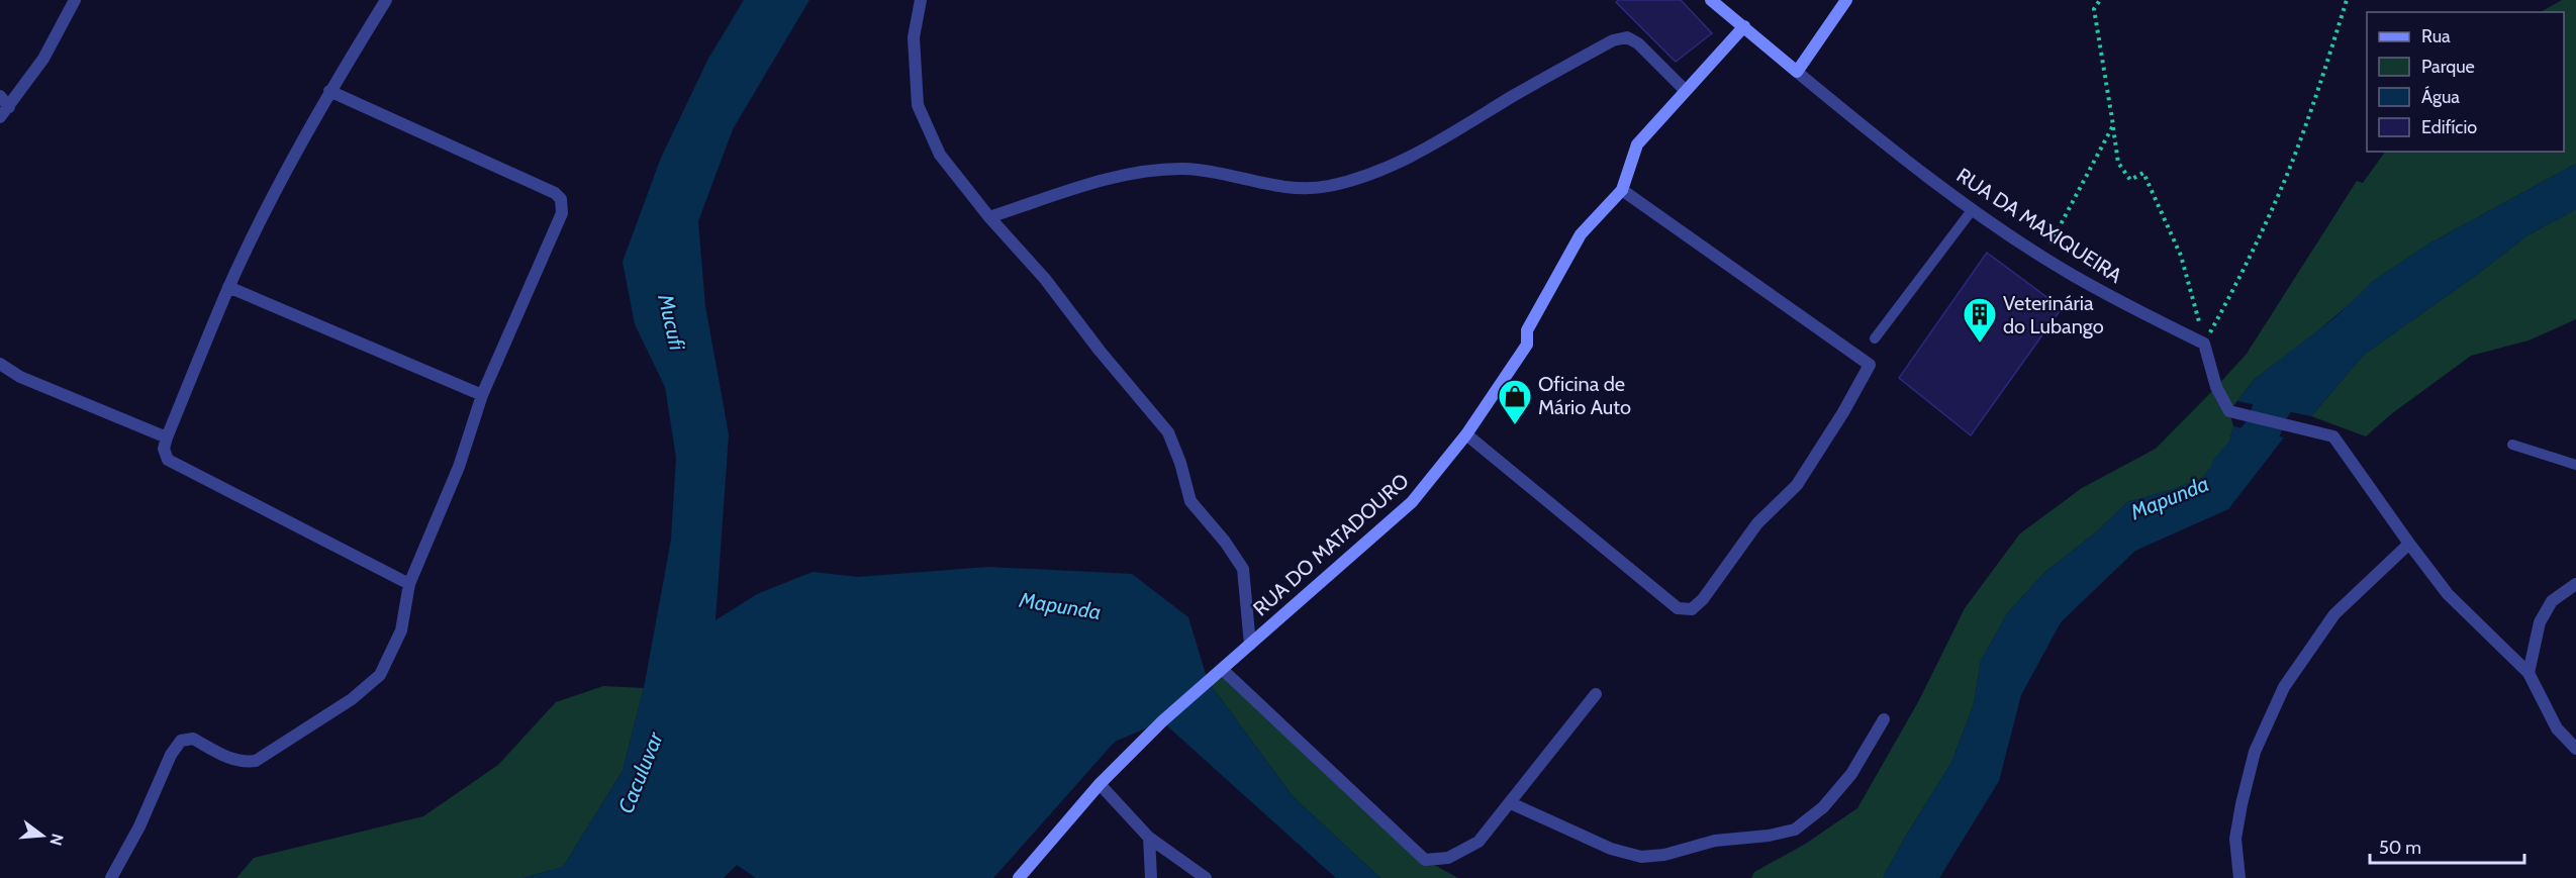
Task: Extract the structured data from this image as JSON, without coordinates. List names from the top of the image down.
{
  "streets": {
    "street": ["RUA DA MAXIQUEIRA", "RUA DO MATADOURO"]
  },
  "water": ["Mucufi", "Mapunda", "Caculuvar"],
  "places": {
    "building": ["Veterinária do Lubango"],
    "shop": ["Oficina de Mário Auto"]
  },
  "legend": [
    "Rua",
    "Parque",
    "Água",
    "Edifício"
  ],
  "scale_bar": "50 m",
  "north": "right"
}
